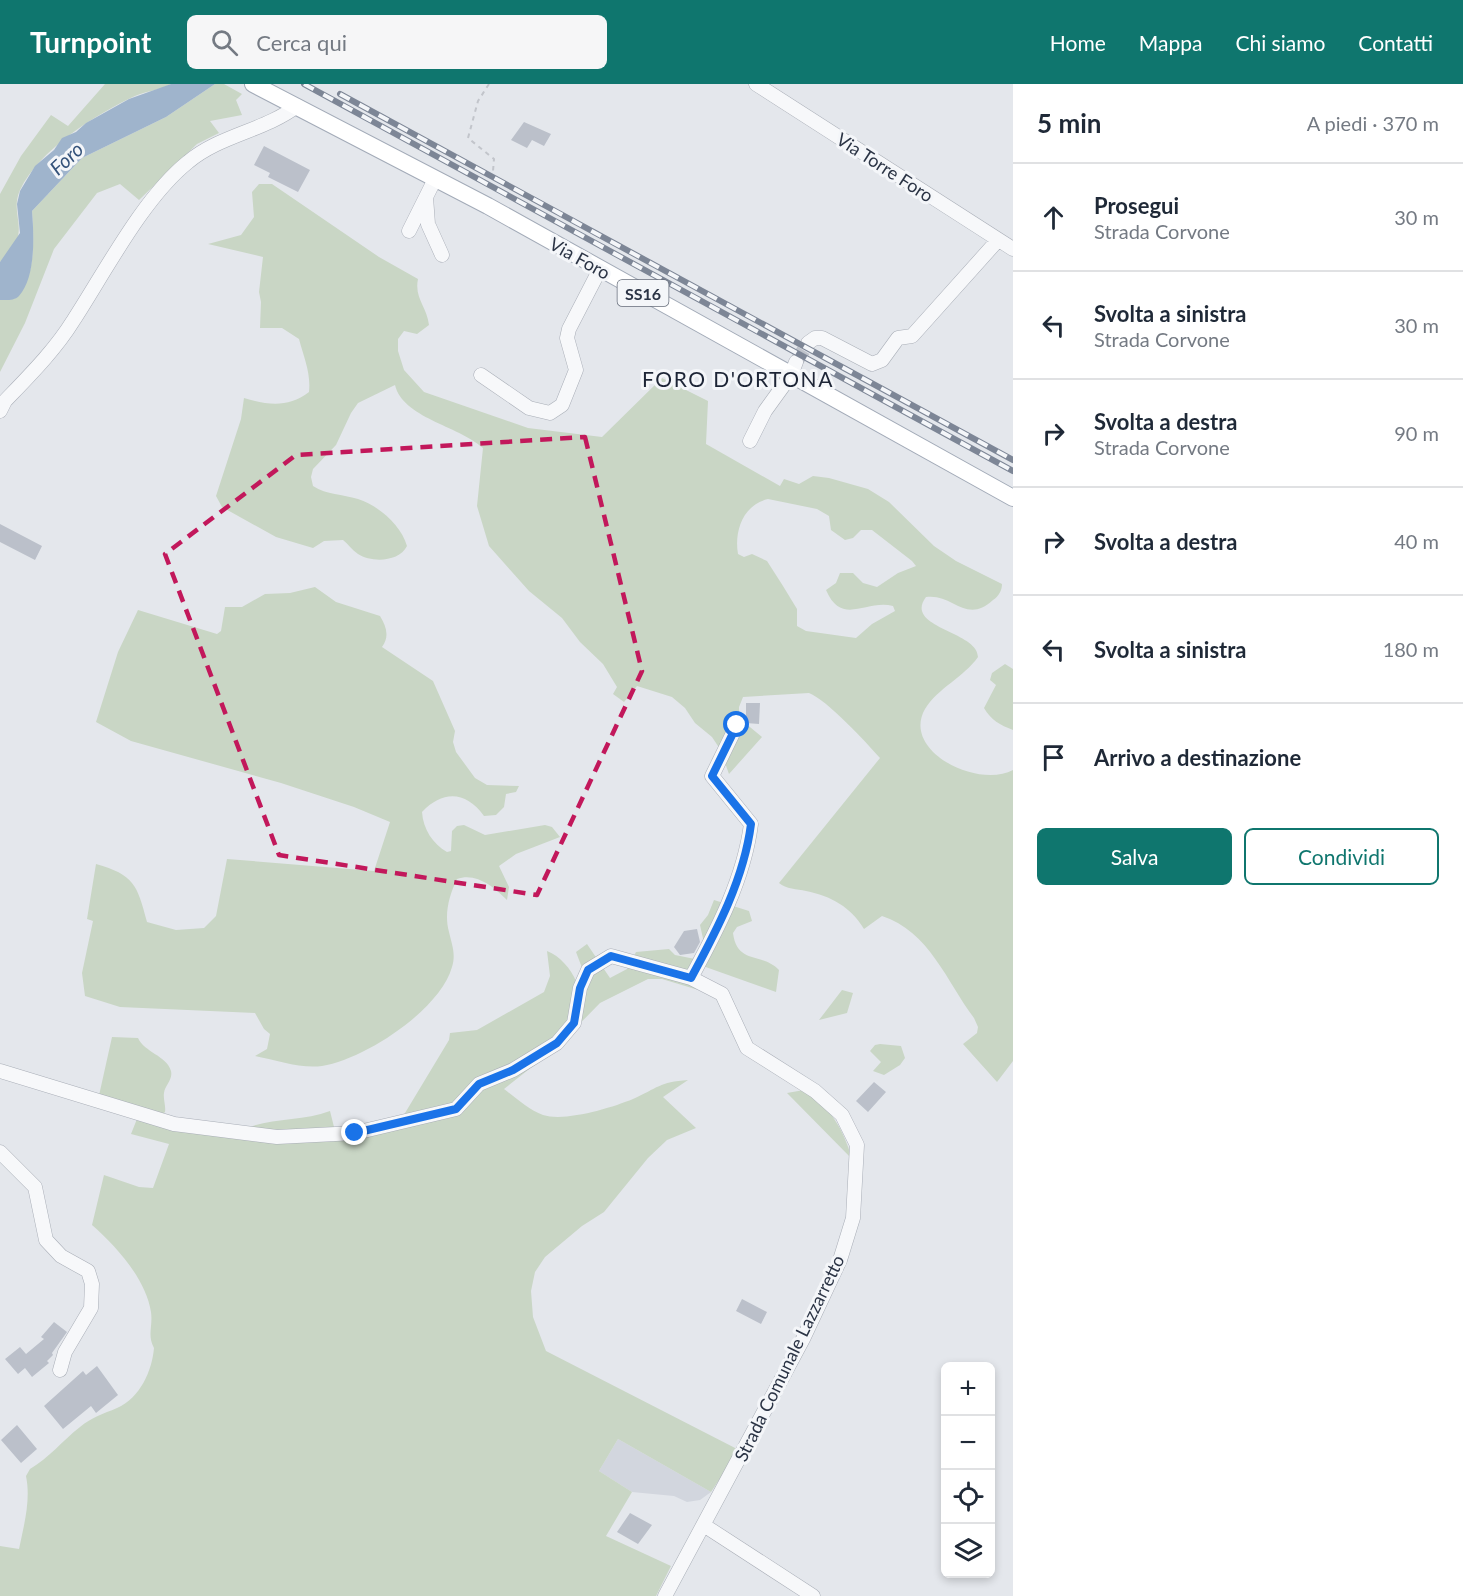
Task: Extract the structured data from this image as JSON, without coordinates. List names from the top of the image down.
{
  "streets": {
    "main road": ["Via Foro", "SS16"],
    "street": ["Via Torre Foro", "Strada Comunale Lazzarretto"]
  },
  "districts": ["FORO D'ORTONA"],
  "water": ["Foro"],
  "page": {
    "header": "Turnpoint",
    "search": "Cerca qui",
    "nav": [
      "Home",
      "Mappa",
      "Chi siamo",
      "Contatti"
    ],
    "heading": ["5 min", "A piedi · 370 m"],
    "list": [
      ["Prosegui", "Strada Corvone", "30 m"],
      ["Svolta a sinistra", "Strada Corvone", "30 m"],
      ["Svolta a destra", "Strada Corvone", "90 m"],
      ["Svolta a destra", "40 m"],
      ["Svolta a sinistra", "180 m"],
      "Arrivo a destinazione"
    ],
    "buttons": ["Salva", "Condividi"],
    "map_buttons": ["+", "−"]
  }
}
